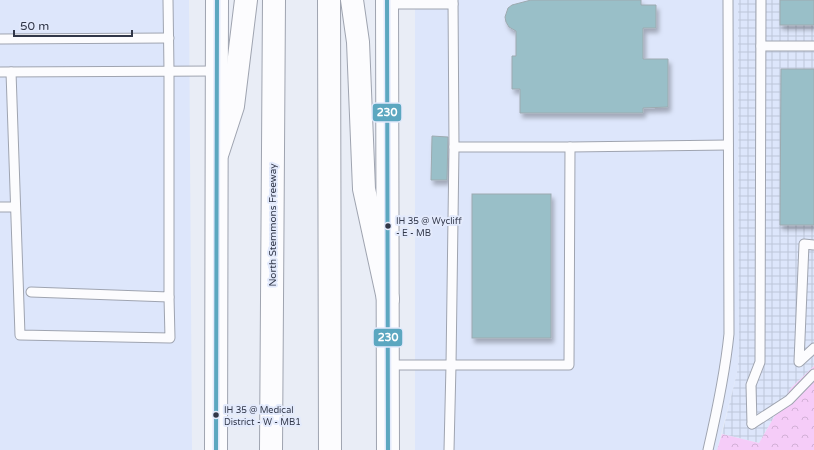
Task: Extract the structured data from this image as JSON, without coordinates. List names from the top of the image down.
{
  "streets": {
    "main road": ["North Stemmons Freeway"]
  },
  "places": ["IH 35 @ Wycliff - E - MB", "IH 35 @ Medical District - W - MB1"],
  "lines": ["transit line 230"],
  "scale_bar": "50 m"
}
